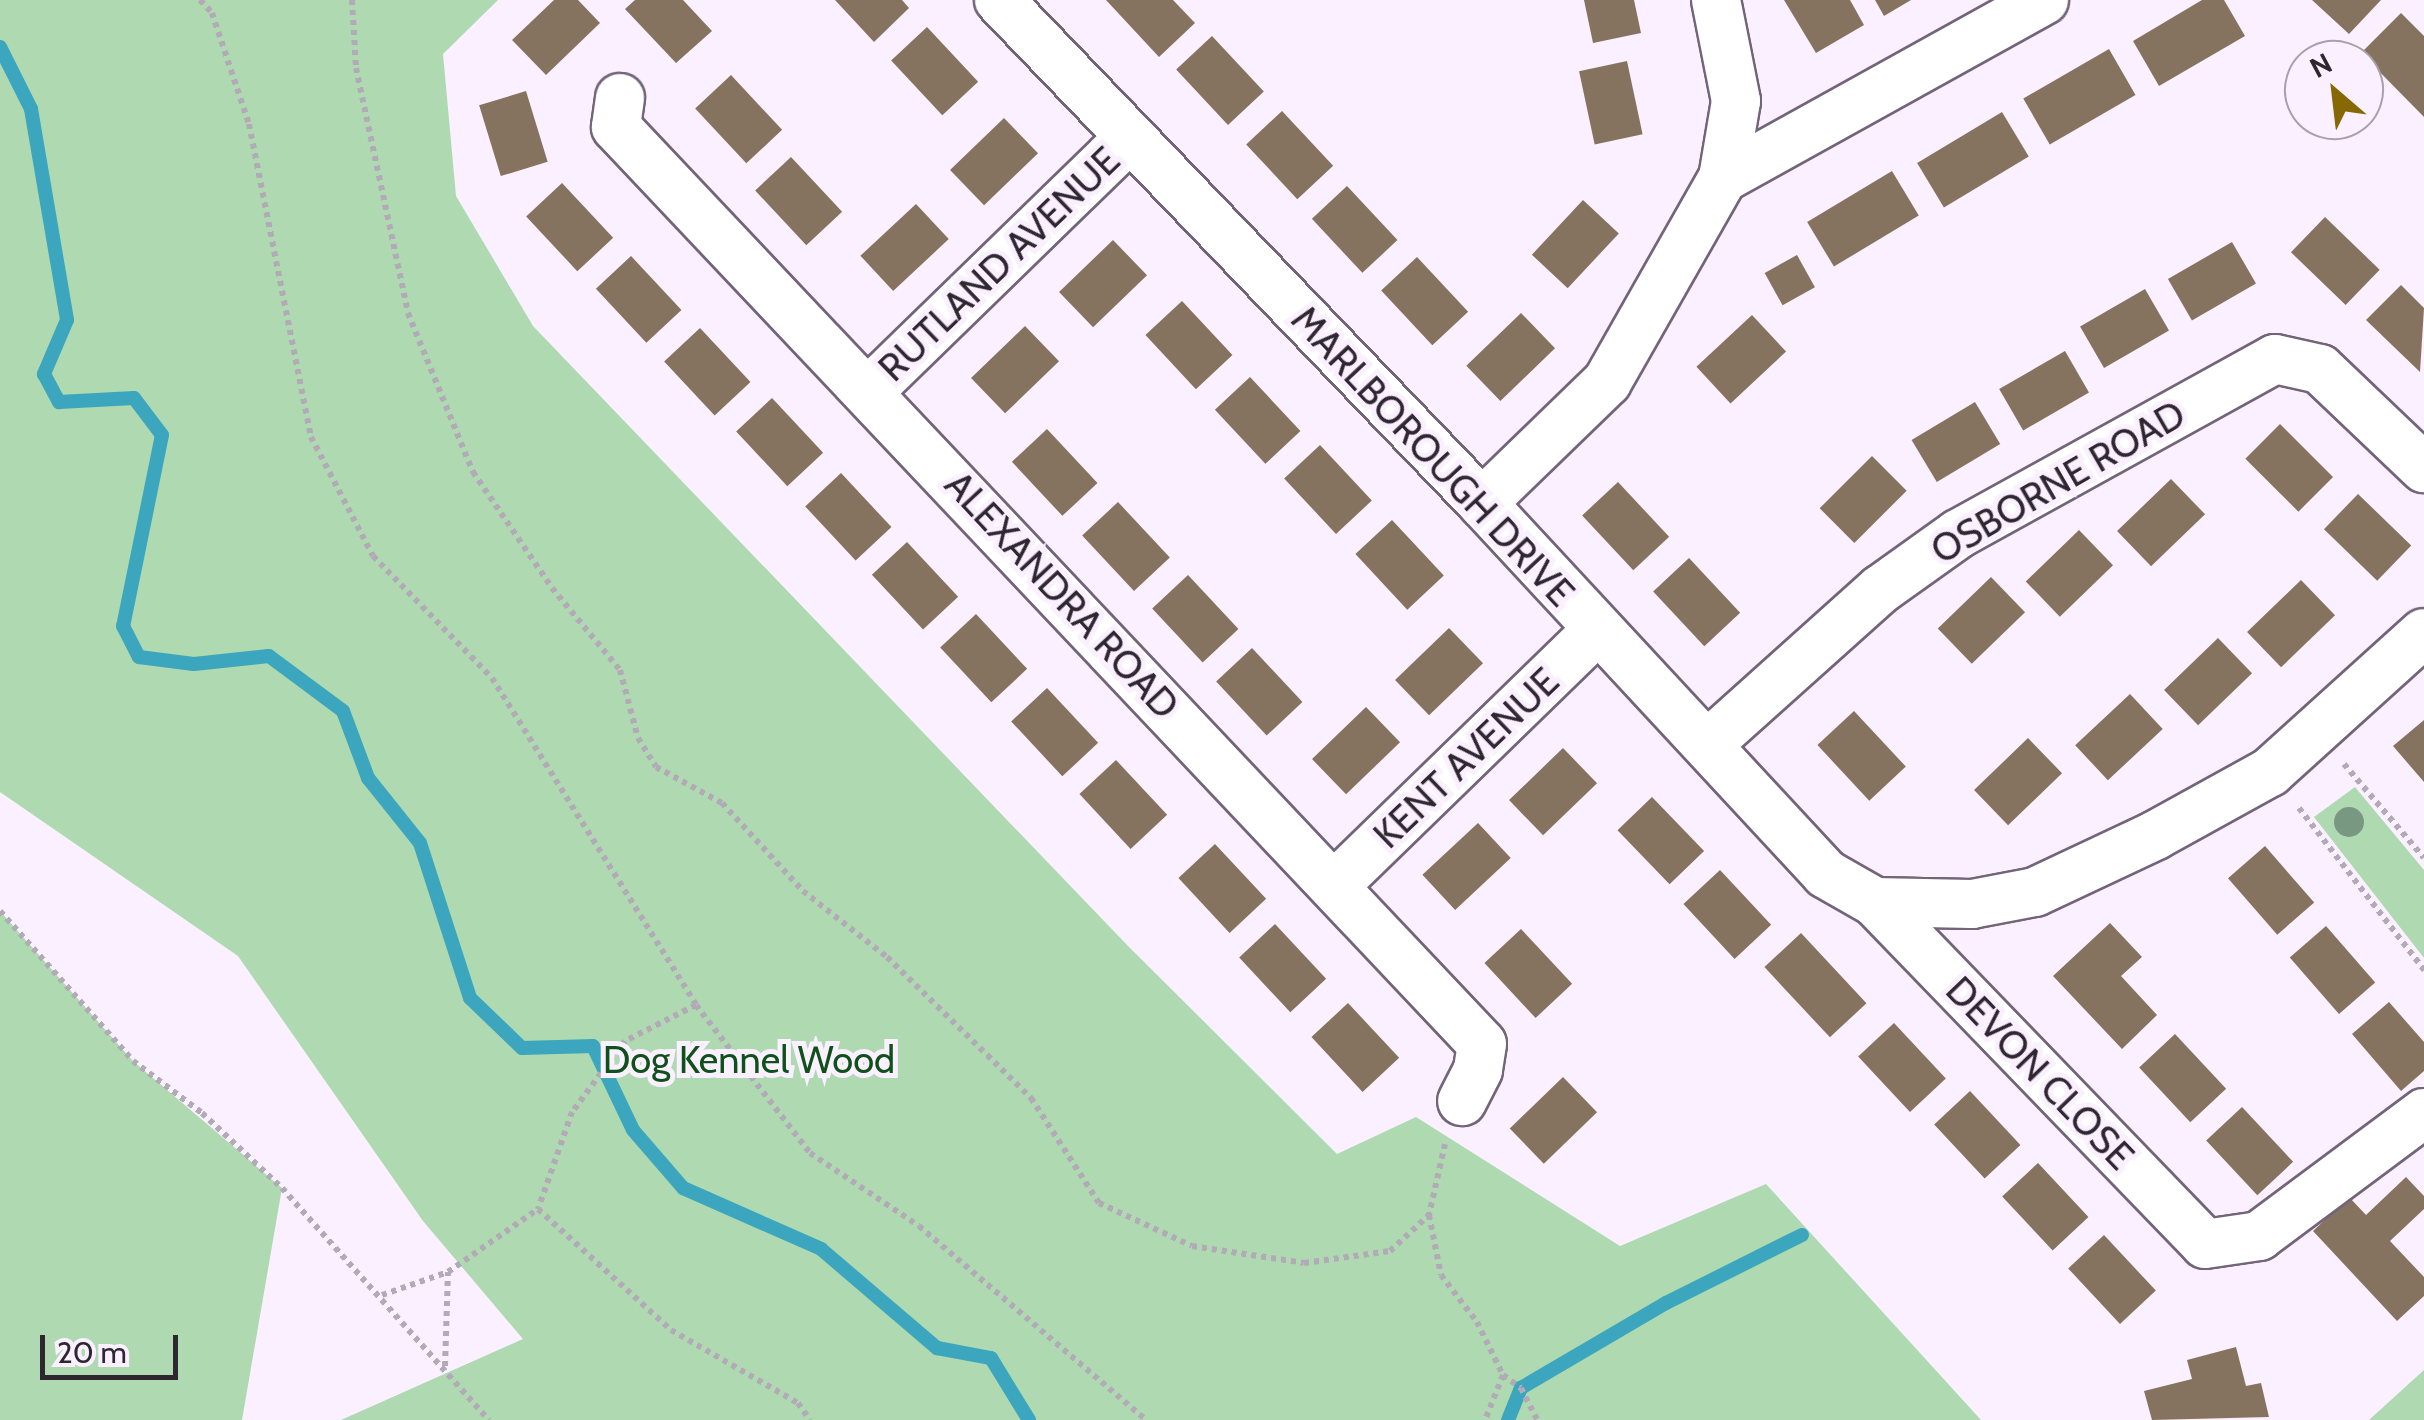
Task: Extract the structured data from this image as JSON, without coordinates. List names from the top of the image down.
{
  "streets": {
    "street": [
      "RUTLAND AVENUE",
      "MARLBOROUGH DRIVE",
      "OSBORNE ROAD",
      "ALEXANDRA ROAD",
      "KENT AVENUE",
      "DEVON CLOSE"
    ]
  },
  "crossings": [
    ["RUTLAND AVENUE", "MARLBOROUGH DRIVE"],
    ["RUTLAND AVENUE", "ALEXANDRA ROAD"],
    ["MARLBOROUGH DRIVE", "OSBORNE ROAD"],
    ["MARLBOROUGH DRIVE", "KENT AVENUE"],
    ["MARLBOROUGH DRIVE", "DEVON CLOSE"],
    ["ALEXANDRA ROAD", "KENT AVENUE"]
  ],
  "parks": ["Dog Kennel Wood"],
  "scale_bar": "20 m",
  "north": "top left"
}
